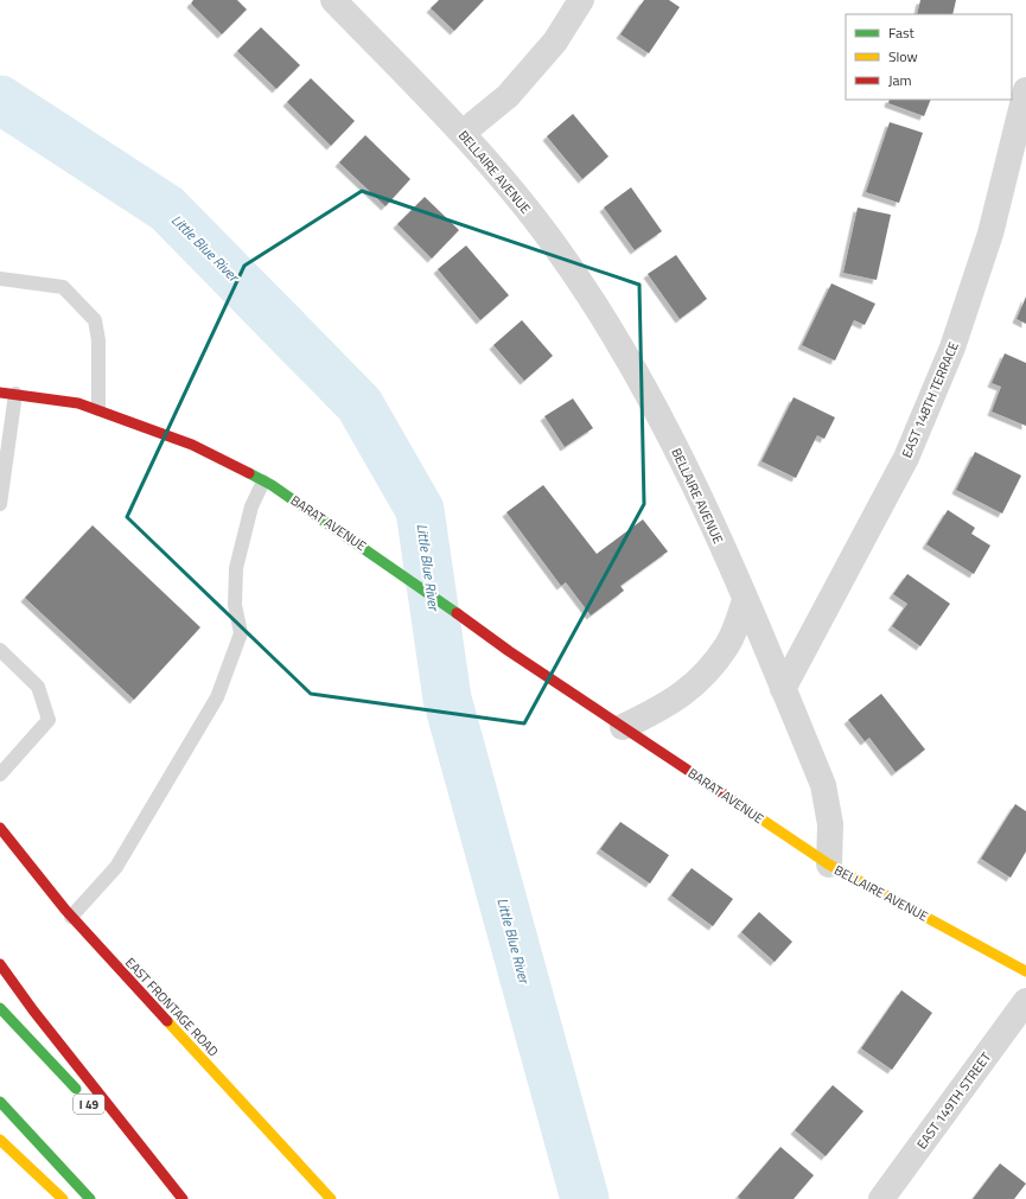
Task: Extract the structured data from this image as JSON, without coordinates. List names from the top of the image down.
{
  "streets": {
    "main road": [
      "BELLAIRE AVENUE",
      "BARAT AVENUE",
      "EAST FRONTAGE ROAD",
      "I 49"
    ],
    "street": ["EAST 148TH TERRACE", "EAST 149TH STREET"]
  },
  "crossings": [
    ["BELLAIRE AVENUE", "EAST 148TH TERRACE"],
    ["BELLAIRE AVENUE", "BARAT AVENUE"]
  ],
  "water": ["Little Blue River"],
  "legend": ["Fast", "Slow", "Jam"]
}
